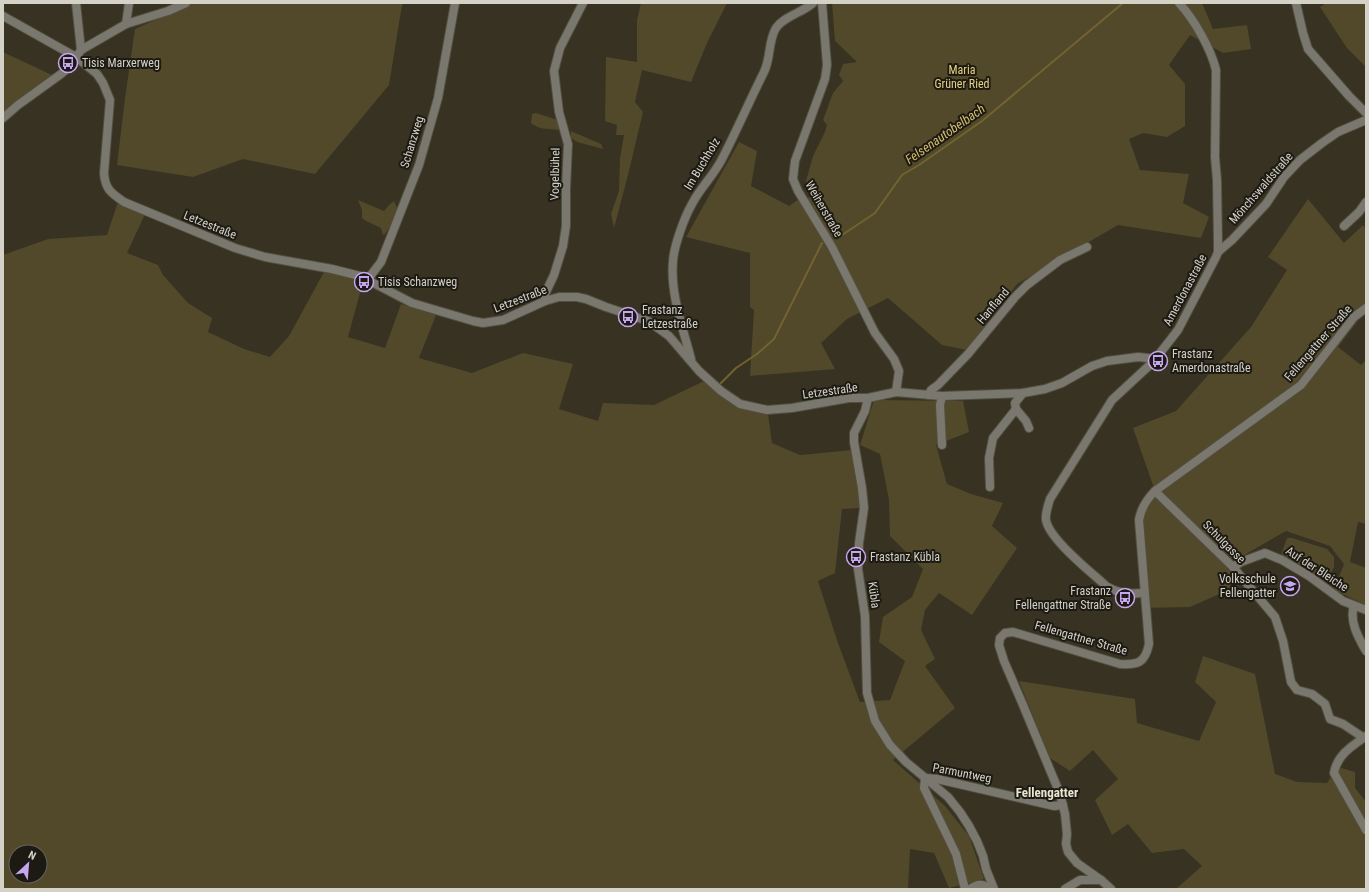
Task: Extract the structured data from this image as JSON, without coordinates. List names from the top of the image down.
{
  "streets": {
    "street": [
      "Schanzweg",
      "Im Buchholz",
      "Vogelbühel",
      "Mönchswaldstraße",
      "Weiherstraße",
      "Letzestraße",
      "Amerdonastraße",
      "Hanfland",
      "Fellengattner Straße",
      "Schulgasse",
      "Auf der Bleiche",
      "Kübla",
      "Parmuntweg"
    ]
  },
  "crossings": [
    ["Schanzweg", "Letzestraße"],
    ["Im Buchholz", "Letzestraße"],
    ["Vogelbühel", "Letzestraße"],
    ["Mönchswaldstraße", "Amerdonastraße"],
    ["Weiherstraße", "Letzestraße"],
    ["Letzestraße", "Amerdonastraße"],
    ["Letzestraße", "Hanfland"],
    ["Letzestraße", "Kübla"],
    ["Amerdonastraße", "Fellengattner Straße"],
    ["Fellengattner Straße", "Schulgasse"],
    ["Fellengattner Straße", "Parmuntweg"],
    ["Schulgasse", "Auf der Bleiche"],
    ["Kübla", "Parmuntweg"]
  ],
  "districts": ["Fellengatter"],
  "water": ["Felsenautobelbach"],
  "parks": ["Maria Grüner Ried"],
  "places": {
    "bus stop": [
      "Tisis Marxerweg",
      "Tisis Schanzweg",
      "Frastanz Letzestraße",
      "Frastanz Amerdonastraße",
      "Frastanz Kübla",
      "Frastanz Fellengattner Straße"
    ],
    "school or university": ["Volksschule Fellengatter"]
  },
  "north": "top right"
}
